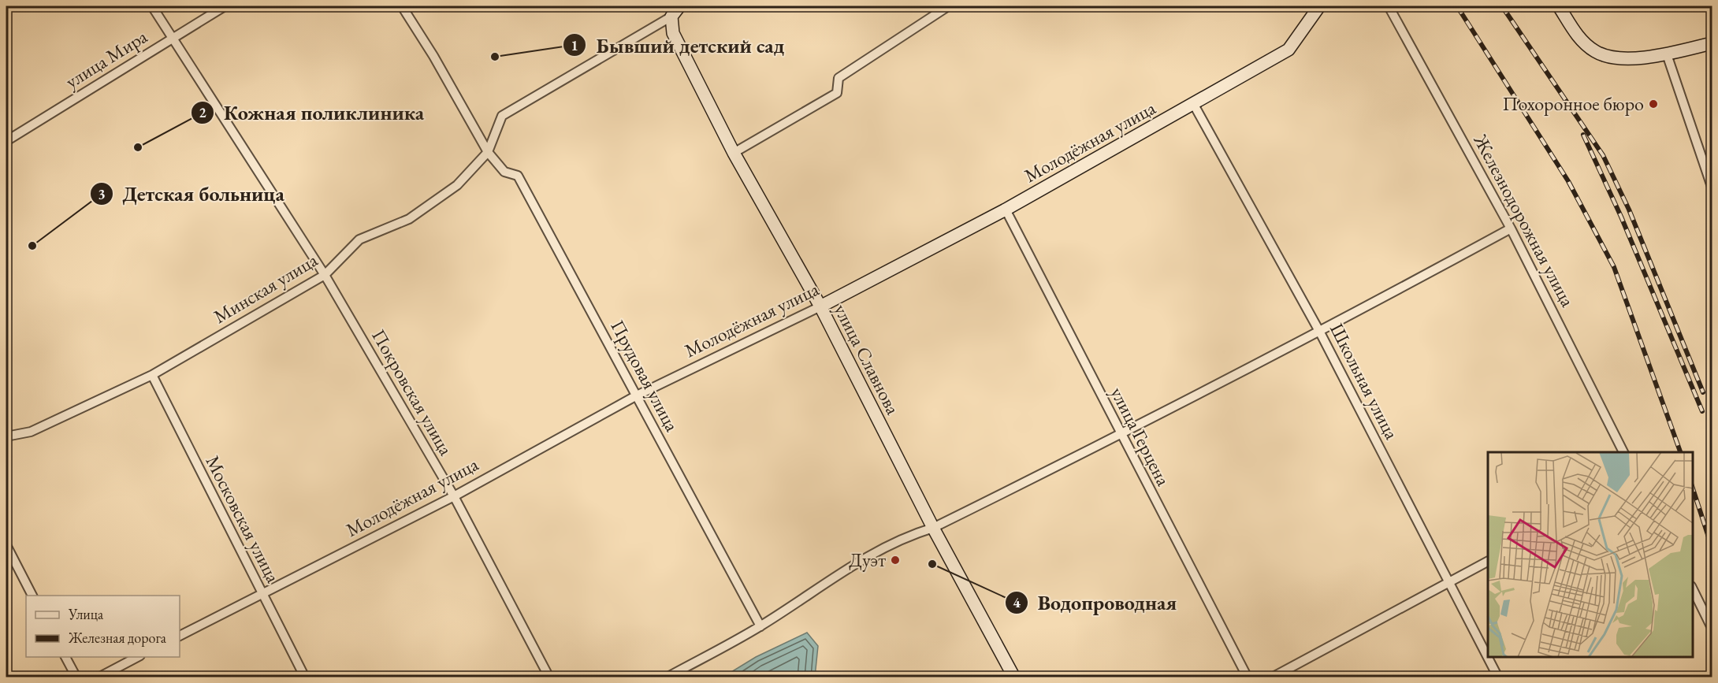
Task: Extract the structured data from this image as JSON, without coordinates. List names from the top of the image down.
{
  "streets": {
    "main road": ["Молодёжная улица", "улица Славнова"],
    "street": [
      "улица Мира",
      "Железнодорожная улица",
      "Минская улица",
      "Прудовая улица",
      "Школьная улица",
      "Покровская улица",
      "улица Герцена",
      "Московская улица"
    ]
  },
  "crossings": [
    ["улица Мира", "Покровская улица"],
    ["Молодёжная улица", "улица Славнова"],
    ["Молодёжная улица", "Прудовая улица"],
    ["Молодёжная улица", "Школьная улица"],
    ["Молодёжная улица", "Покровская улица"],
    ["Молодёжная улица", "улица Герцена"],
    ["Молодёжная улица", "Московская улица"],
    ["Минская улица", "улица Славнова"],
    ["Минская улица", "Прудовая улица"],
    ["Минская улица", "Покровская улица"],
    ["Минская улица", "Московская улица"]
  ],
  "places": [
    "Бывший детский сад",
    "Похоронное бюро",
    "Кожная поликлиника",
    "Детская больница",
    "Дуэт",
    "Водопроводная"
  ],
  "legend": ["Улица", "Железная дорога"]
}
